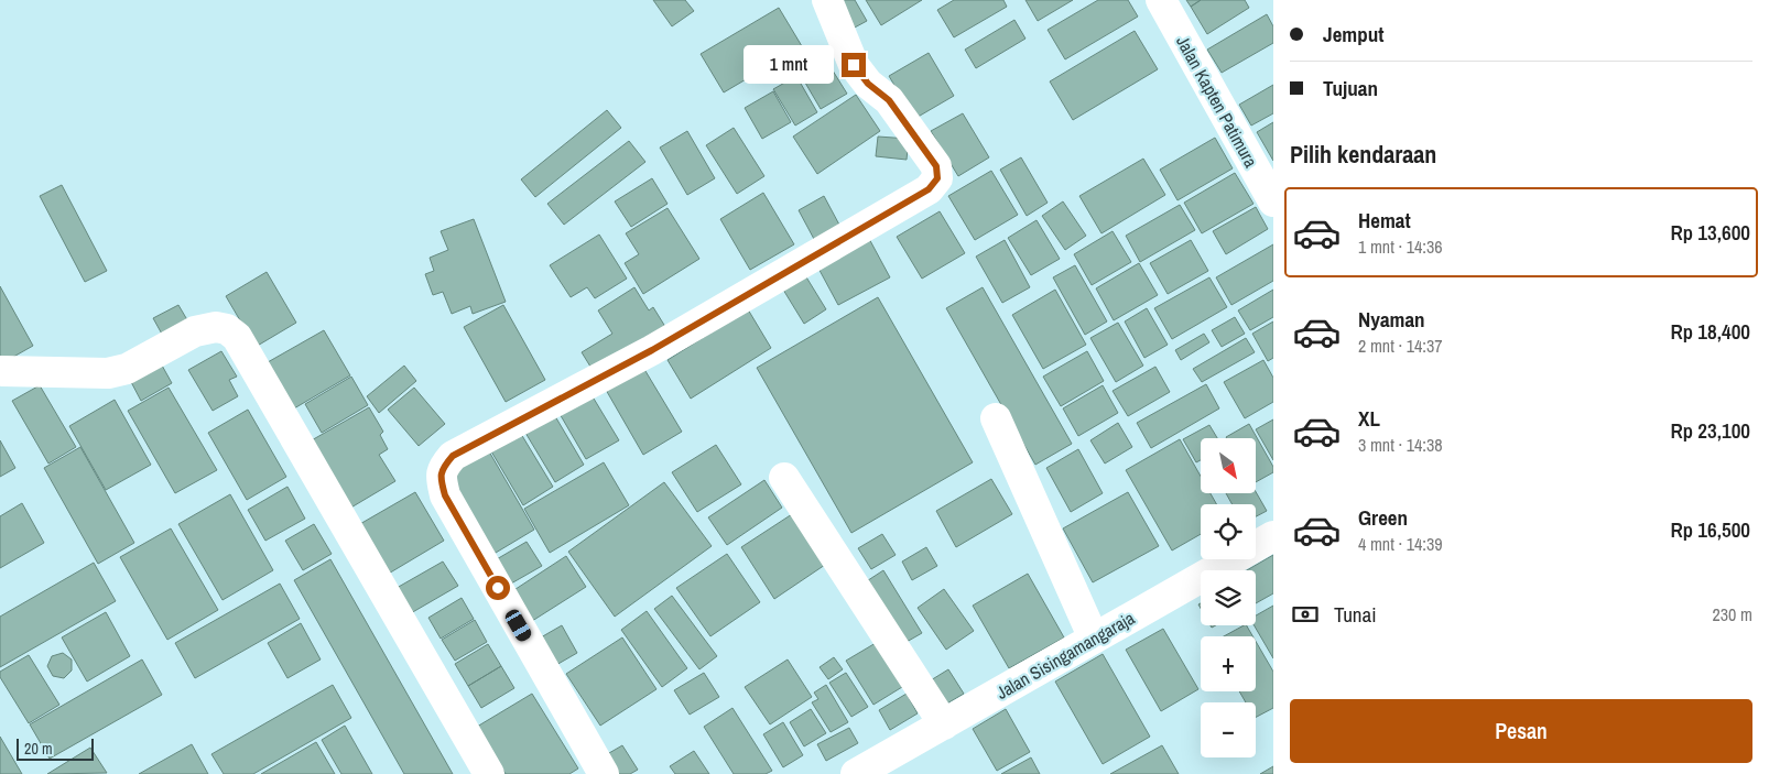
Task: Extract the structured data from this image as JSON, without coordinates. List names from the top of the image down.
{
  "streets": {
    "street": ["Jalan Kapten Patimura", "Jalan Sisingamangaraja"]
  },
  "scale_bar": "20 m",
  "north": "bottom right",
  "page": {
    "banner": ["Jemput", "Tujuan"],
    "bubble": "1 mnt",
    "heading": "Pilih kendaraan",
    "list": [
      {
        "name": "Hemat",
        "note": "1 mnt · 14:36",
        "value": "Rp 13,600"
      },
      {
        "name": "Nyaman",
        "note": "2 mnt · 14:37",
        "value": "Rp 18,400"
      },
      {
        "name": "XL",
        "note": "3 mnt · 14:38",
        "value": "Rp 23,100"
      },
      {
        "name": "Green",
        "note": "4 mnt · 14:39",
        "value": "Rp 16,500"
      }
    ],
    "map_buttons": ["+", "−"],
    "pay": ["Tunai", "230 m"],
    "buttons": "Pesan",
    "scale": "20 m"
  }
}
